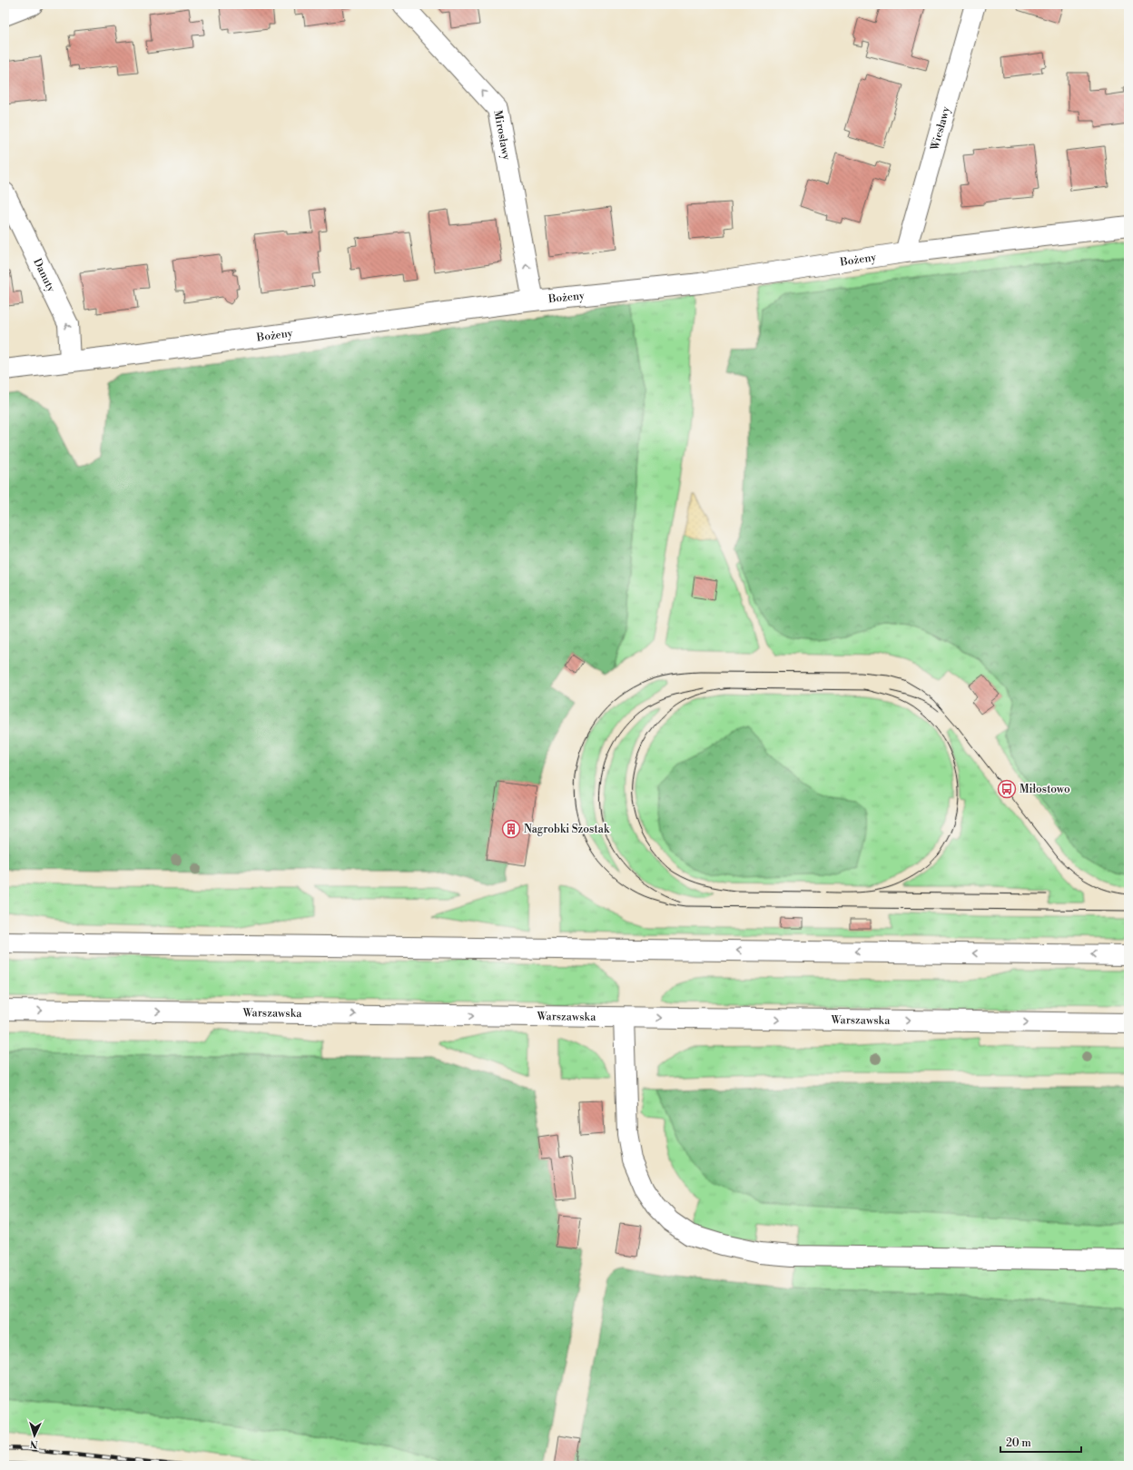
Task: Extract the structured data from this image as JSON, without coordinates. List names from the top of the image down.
{
  "streets": {
    "main road": [
      "Wiesławy",
      "Mirosławy",
      "Bożeny",
      "Danuty",
      "Warszawska"
    ]
  },
  "crossings": [
    ["Wiesławy", "Bożeny"],
    ["Mirosławy", "Bożeny"],
    ["Bożeny", "Danuty"]
  ],
  "one_way": ["Mirosławy", "Danuty"],
  "places": {
    "bus stop": ["Miłostowo"],
    "building": ["Nagrobki Szostak"]
  },
  "scale_bar": "20 m",
  "north": "bottom"
}
